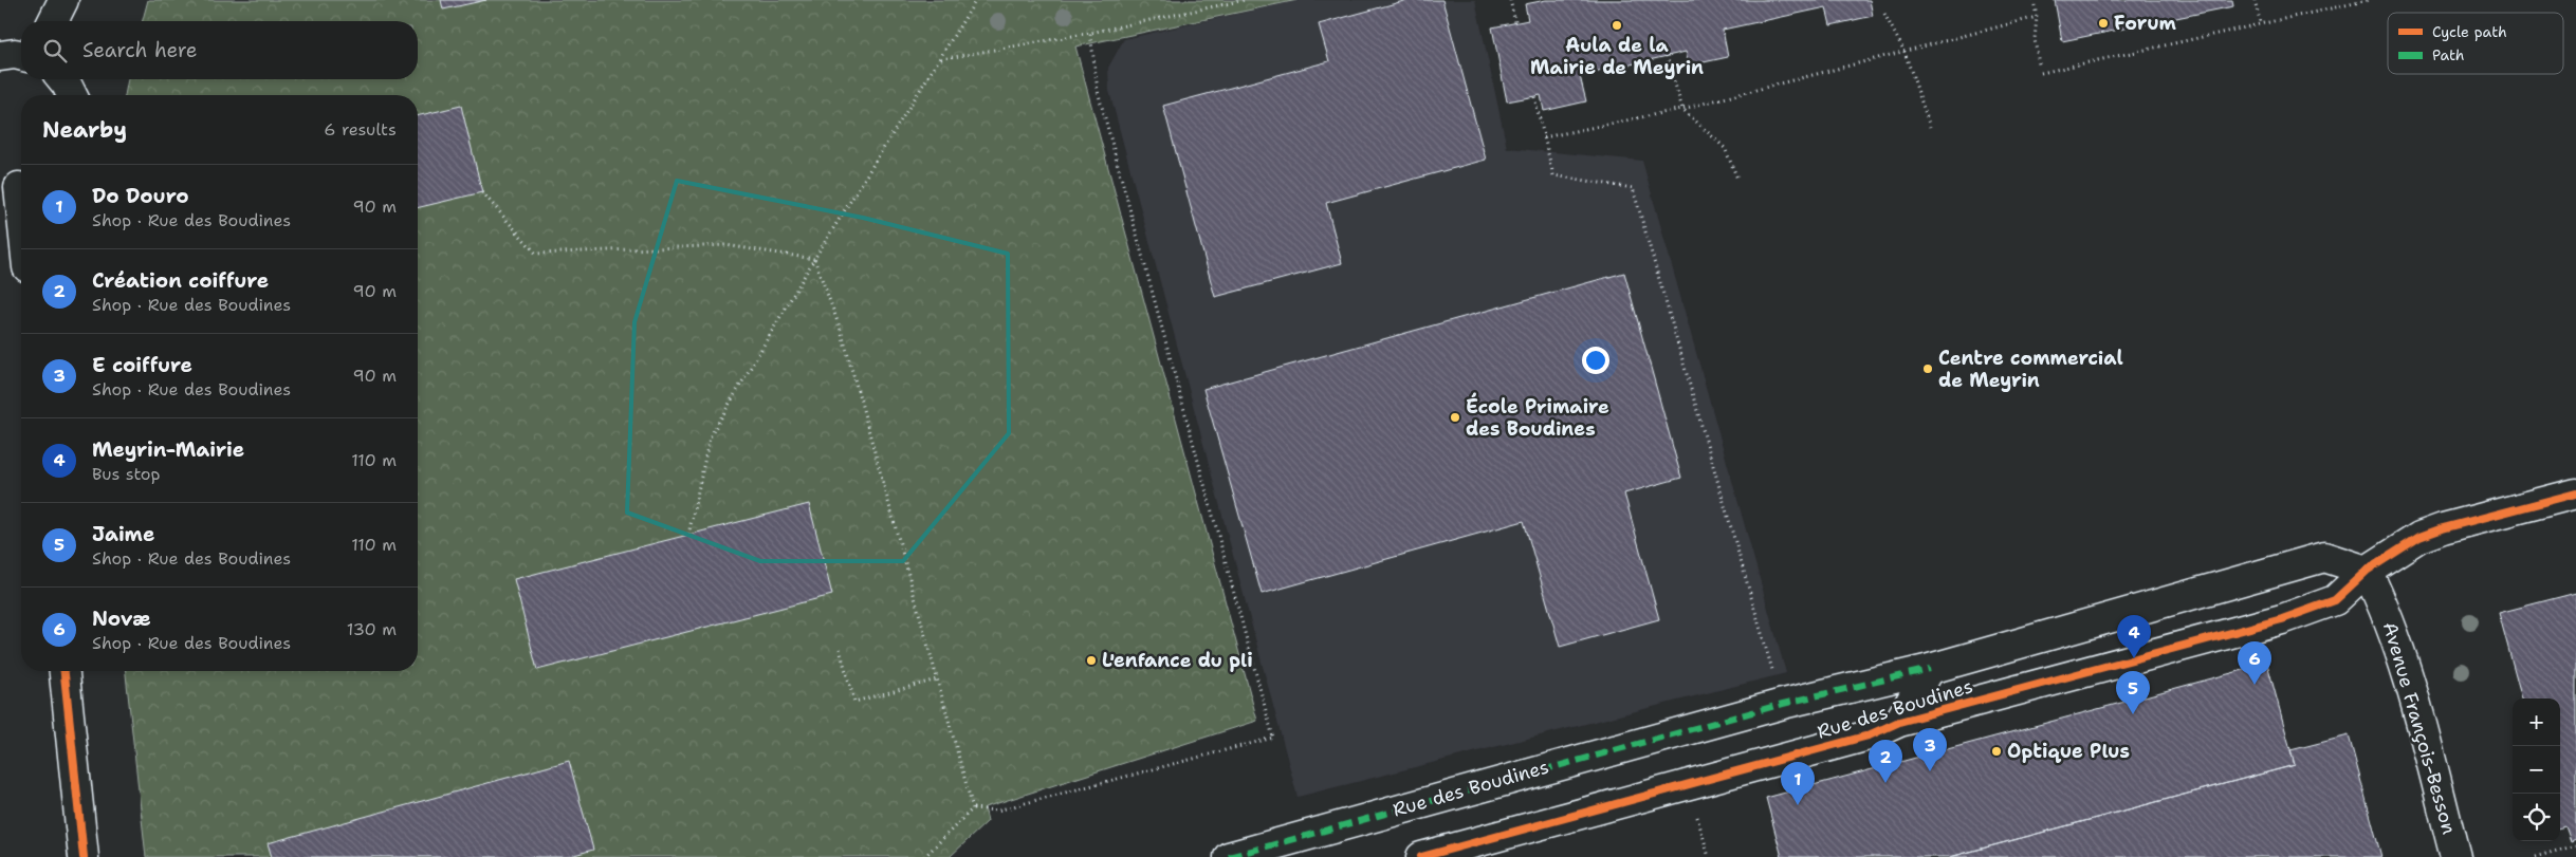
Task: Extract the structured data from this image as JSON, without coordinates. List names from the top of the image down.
{
  "streets": {
    "street": ["Rue des Boudines", "Avenue François-Besson"]
  },
  "crossings": [
    ["Rue des Boudines", "Avenue François-Besson"]
  ],
  "places": [
    "Forum",
    "Aula de la Mairie de Meyrin",
    "Centre commercial de Meyrin",
    "École Primaire des Boudines",
    "L'enfance du pli",
    "Optique Plus"
  ],
  "legend": ["Cycle path", "Path"],
  "page": {
    "search": "Search here",
    "heading": ["Nearby", "6 results"],
    "list": [
      {
        "mark": "1",
        "name": "Do Douro",
        "note": "Shop · Rue des Boudines",
        "value": "90 m"
      },
      {
        "mark": "2",
        "name": "Création coiffure",
        "note": "Shop · Rue des Boudines",
        "value": "90 m"
      },
      {
        "mark": "3",
        "name": "E coiffure",
        "note": "Shop · Rue des Boudines",
        "value": "90 m"
      },
      {
        "mark": "4",
        "name": "Meyrin-Mairie",
        "note": "Bus stop",
        "value": "110 m"
      },
      {
        "mark": "5",
        "name": "Jaime",
        "note": "Shop · Rue des Boudines",
        "value": "110 m"
      },
      {
        "mark": "6",
        "name": "Novæ",
        "note": "Shop · Rue des Boudines",
        "value": "130 m"
      }
    ],
    "pins": [
      "4",
      "6",
      "5",
      "3",
      "2",
      "1"
    ],
    "map_buttons": ["+", "−"]
  }
}
